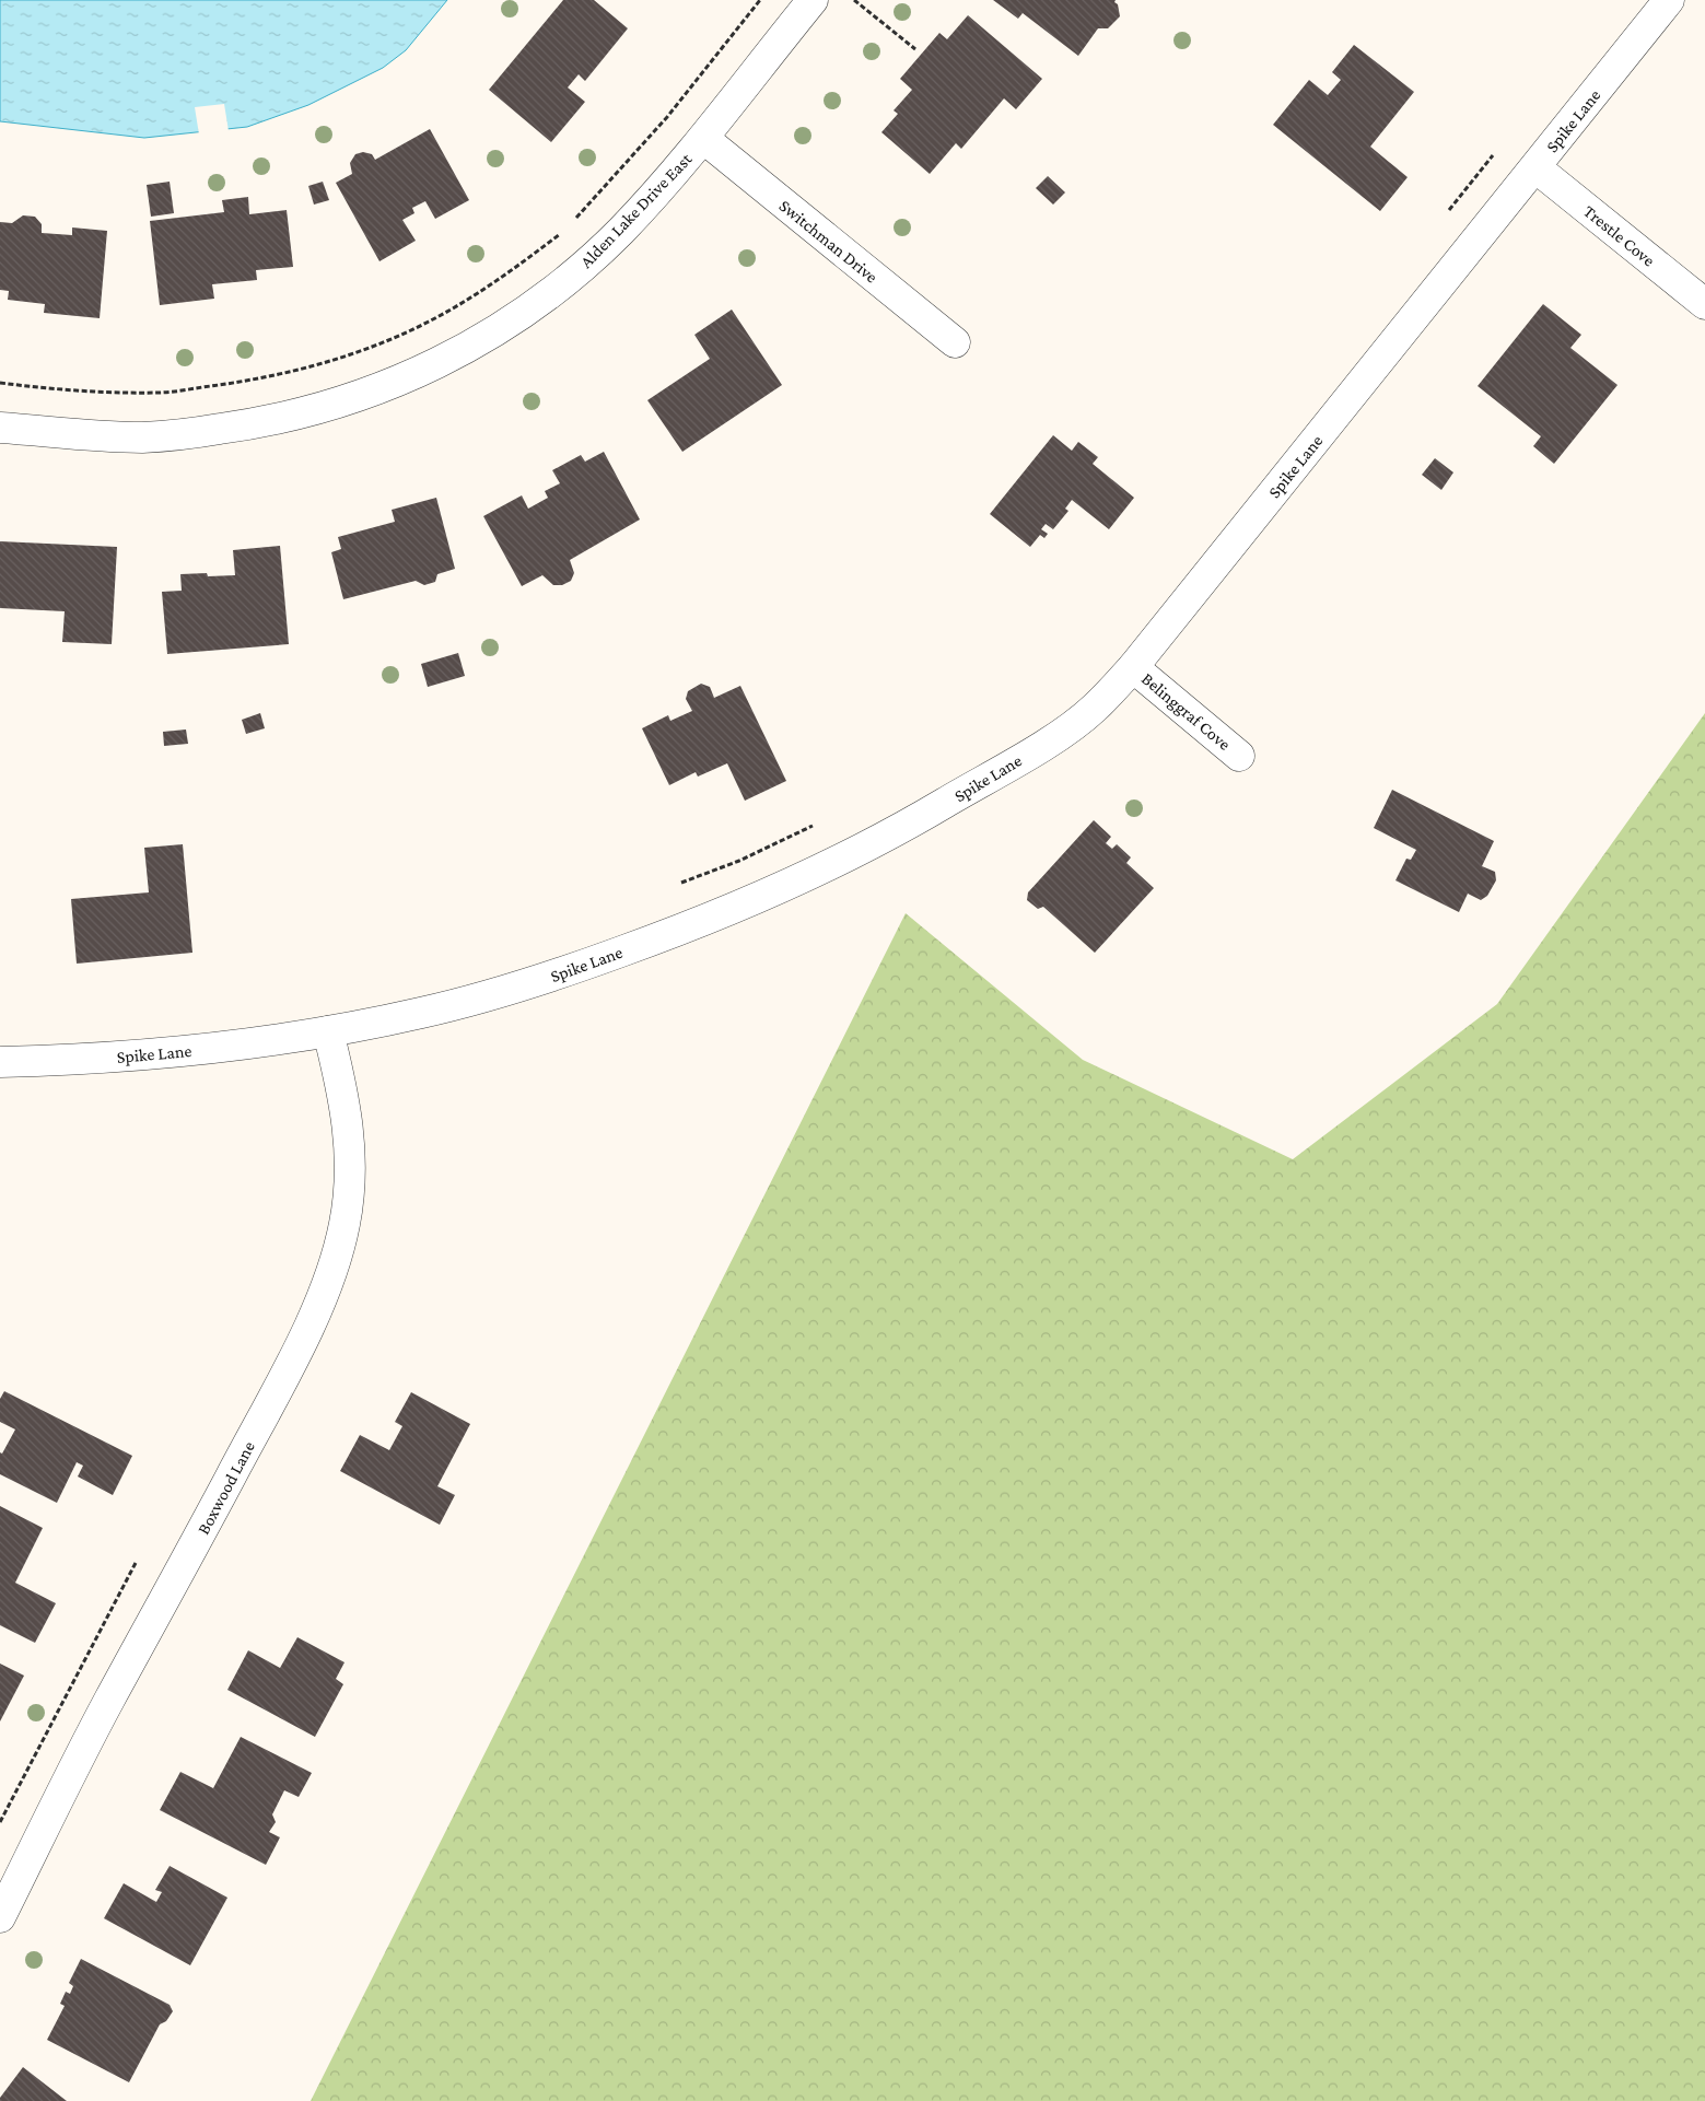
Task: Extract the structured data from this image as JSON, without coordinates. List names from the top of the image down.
{
  "streets": {
    "street": [
      "Spike Lane",
      "Alden Lake Drive East",
      "Trestle Cove",
      "Switchman Drive",
      "Belinggraf Cove",
      "Boxwood Lane"
    ]
  },
  "crossings": [
    ["Spike Lane", "Trestle Cove"],
    ["Spike Lane", "Belinggraf Cove"],
    ["Spike Lane", "Boxwood Lane"],
    ["Alden Lake Drive East", "Switchman Drive"]
  ]
}
